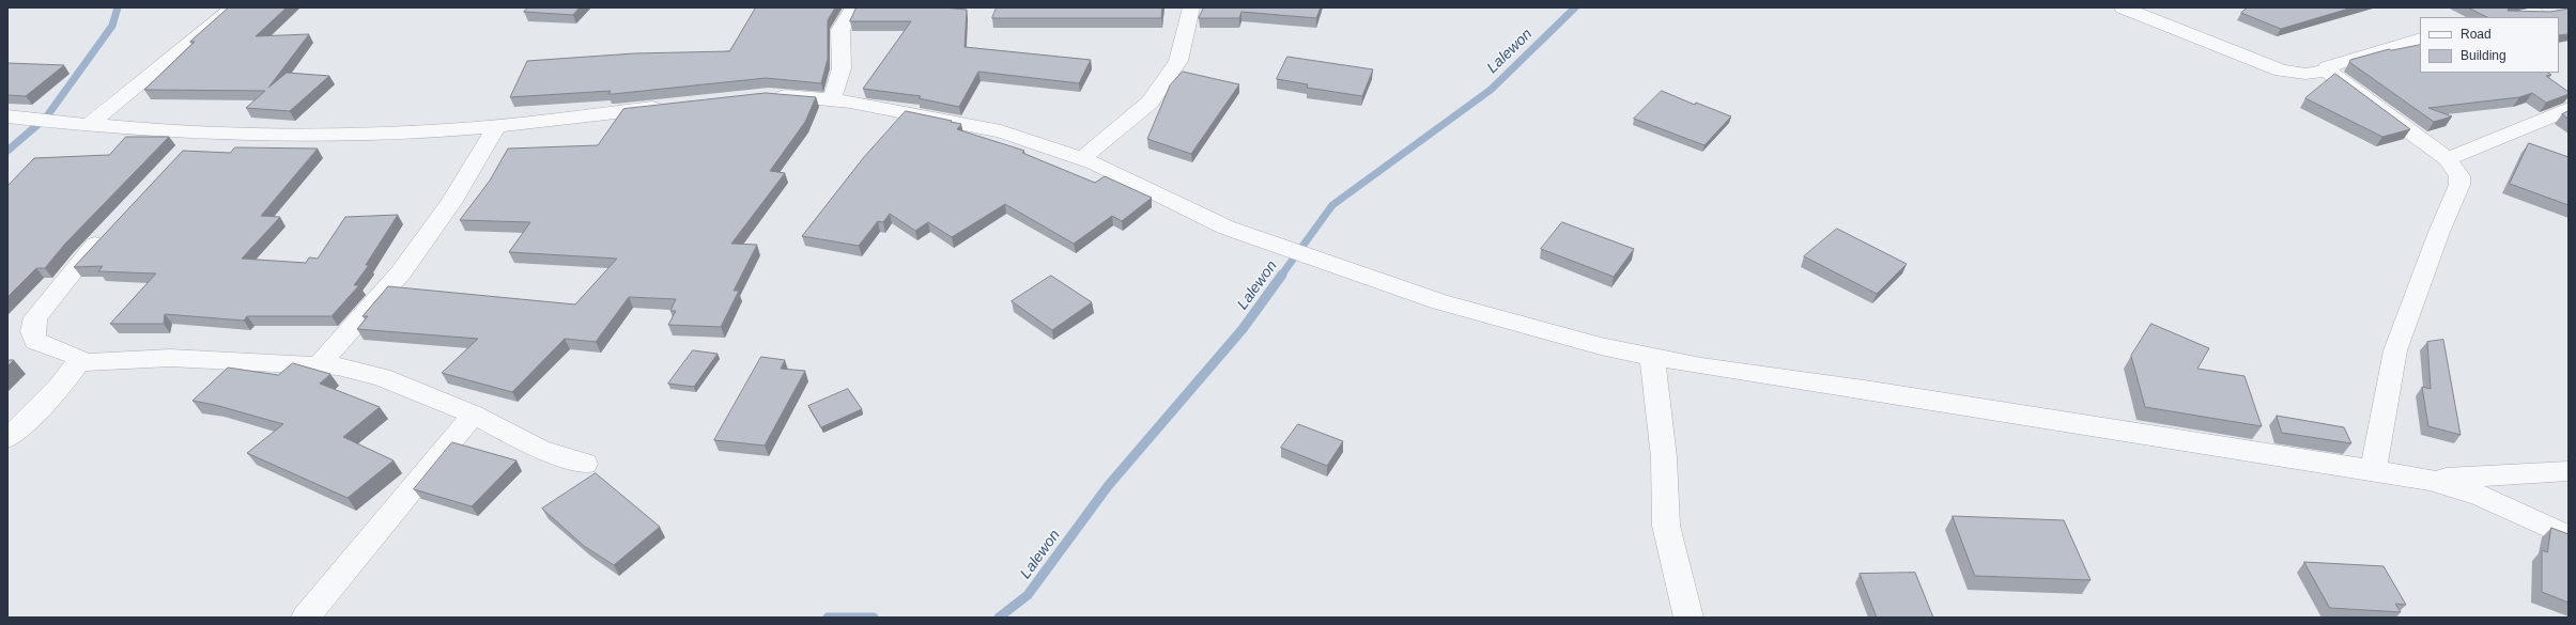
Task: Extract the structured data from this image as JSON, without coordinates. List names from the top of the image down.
{
  "water": ["Lalewon"],
  "legend": ["Road", "Building"]
}
